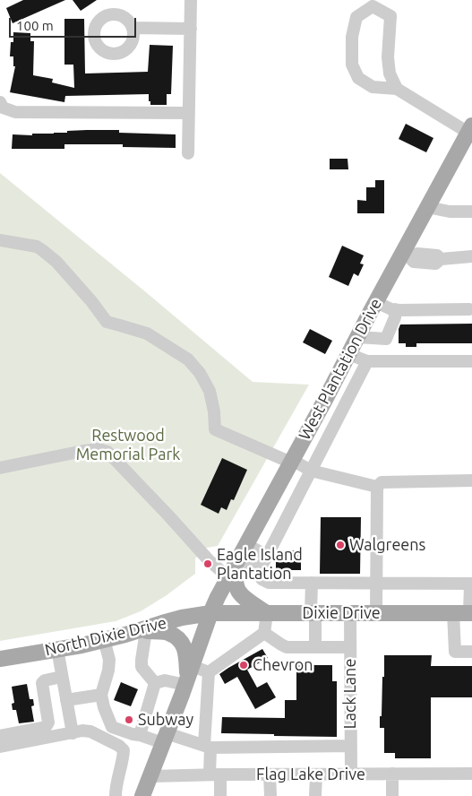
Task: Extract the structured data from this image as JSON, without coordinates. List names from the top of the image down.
{
  "streets": {
    "main road": ["West Plantation Drive", "Dixie Drive", "North Dixie Drive"],
    "street": ["Lack Lane", "Flag Lake Drive"]
  },
  "crossings": [
    ["West Plantation Drive", "Dixie Drive"],
    ["West Plantation Drive", "North Dixie Drive"],
    ["West Plantation Drive", "Flag Lake Drive"],
    ["Dixie Drive", "North Dixie Drive"],
    ["Dixie Drive", "Lack Lane"],
    ["Lack Lane", "Flag Lake Drive"]
  ],
  "parks": ["Restwood Memorial Park"],
  "places": [
    "Walgreens",
    "Eagle Island Plantation",
    "Chevron",
    "Subway"
  ],
  "scale_bar": "100 m"
}
